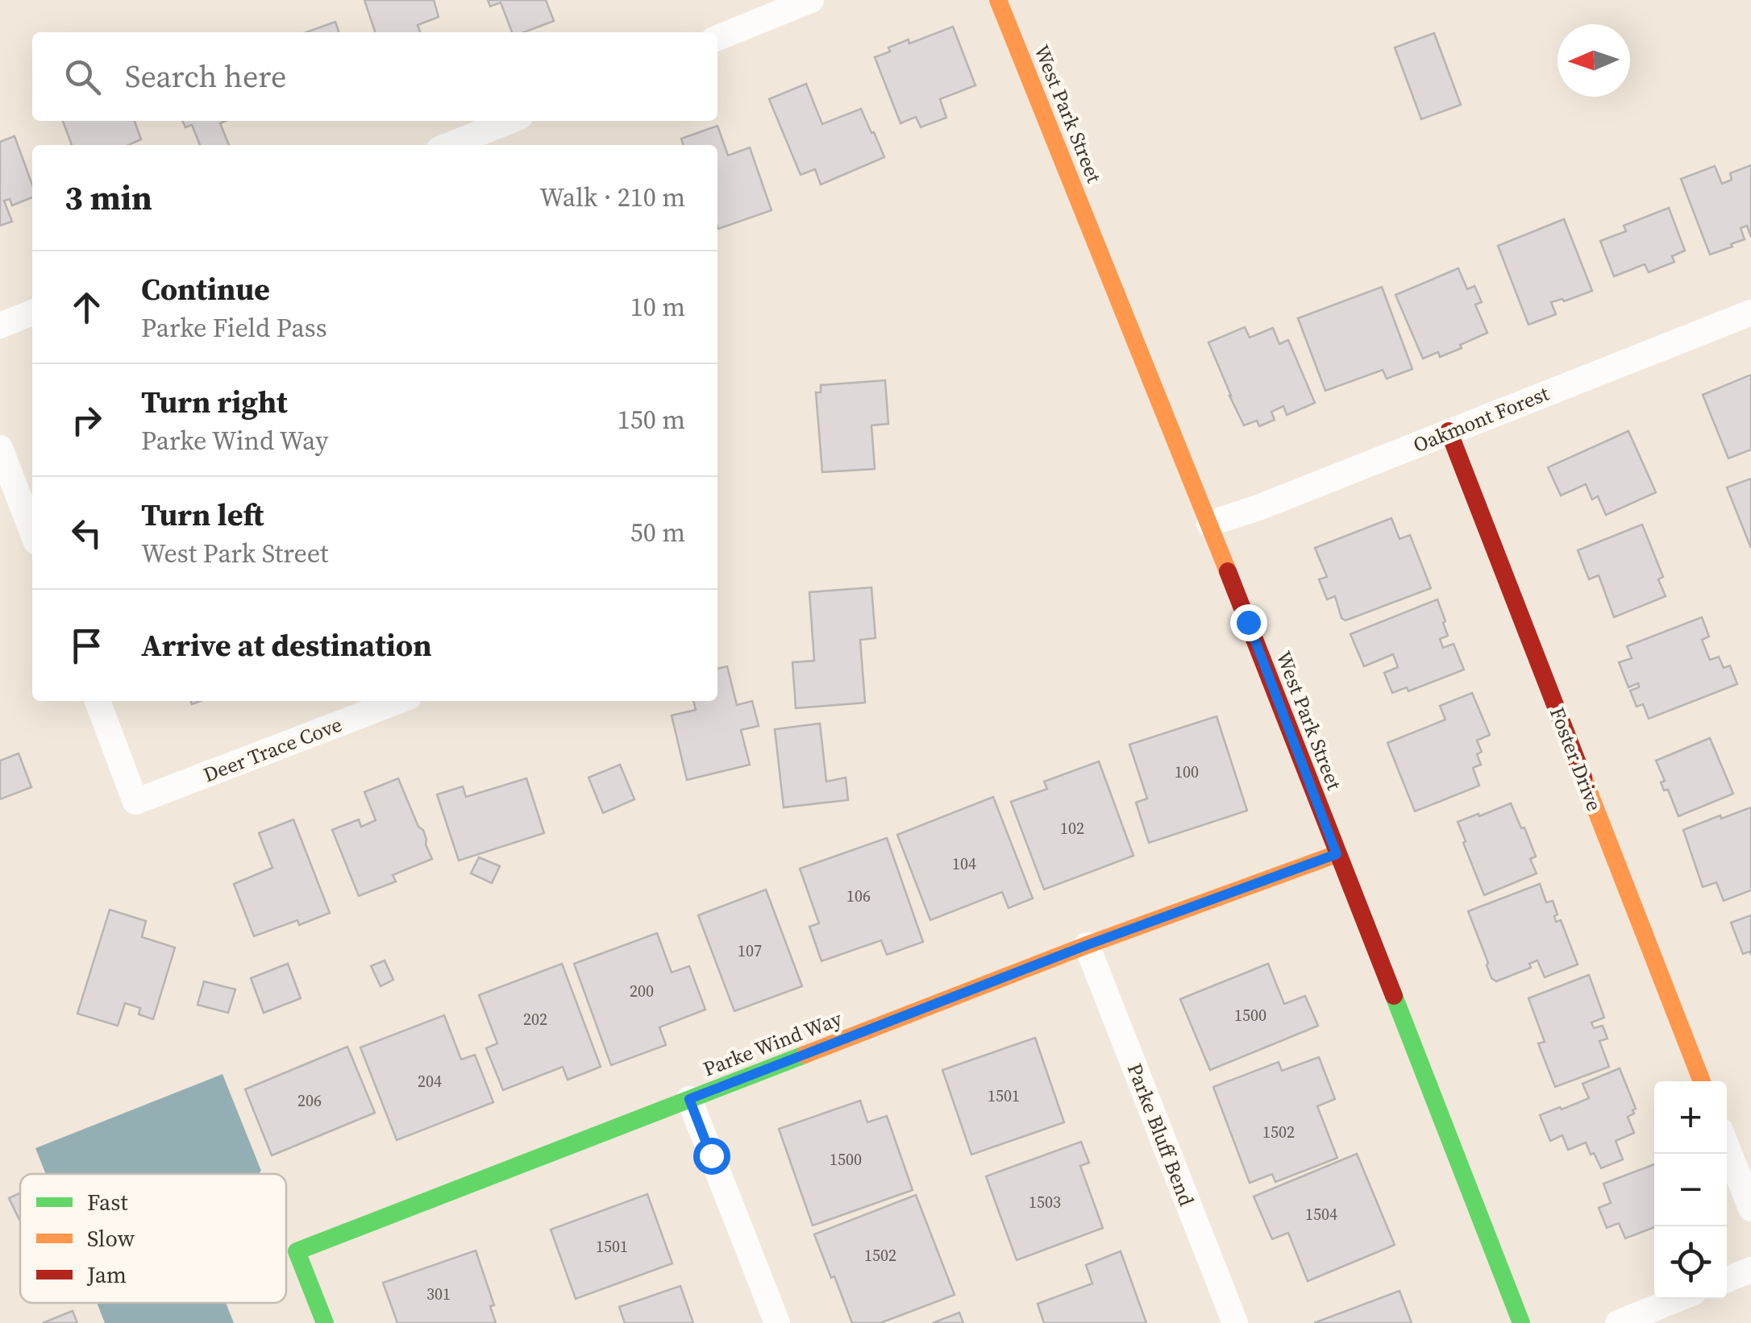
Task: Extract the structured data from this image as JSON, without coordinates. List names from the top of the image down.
{
  "streets": {
    "street": [
      "West Park Street",
      "Oakmont Forest",
      "Deer Trace Cove",
      "Foster Drive",
      "Parke Wind Way",
      "Parke Bluff Bend"
    ]
  },
  "crossings": [
    ["West Park Street", "Oakmont Forest"],
    ["West Park Street", "Parke Wind Way"],
    ["Oakmont Forest", "Foster Drive"],
    ["Parke Wind Way", "Parke Bluff Bend"]
  ],
  "house_numbers": [
    "100",
    "102",
    "104",
    "106",
    "107",
    "200",
    "1500",
    "202",
    "204",
    "1501",
    "206",
    "1502",
    "1500",
    "1503",
    "1504",
    "1501",
    "1502",
    "301"
  ],
  "legend": ["Fast", "Slow", "Jam"],
  "north": "left",
  "page": {
    "search": "Search here",
    "heading": ["3 min", "Walk · 210 m"],
    "list": [
      ["Continue", "Parke Field Pass", "10 m"],
      ["Turn right", "Parke Wind Way", "150 m"],
      ["Turn left", "West Park Street", "50 m"],
      "Arrive at destination"
    ],
    "map_buttons": ["+", "−"]
  }
}
